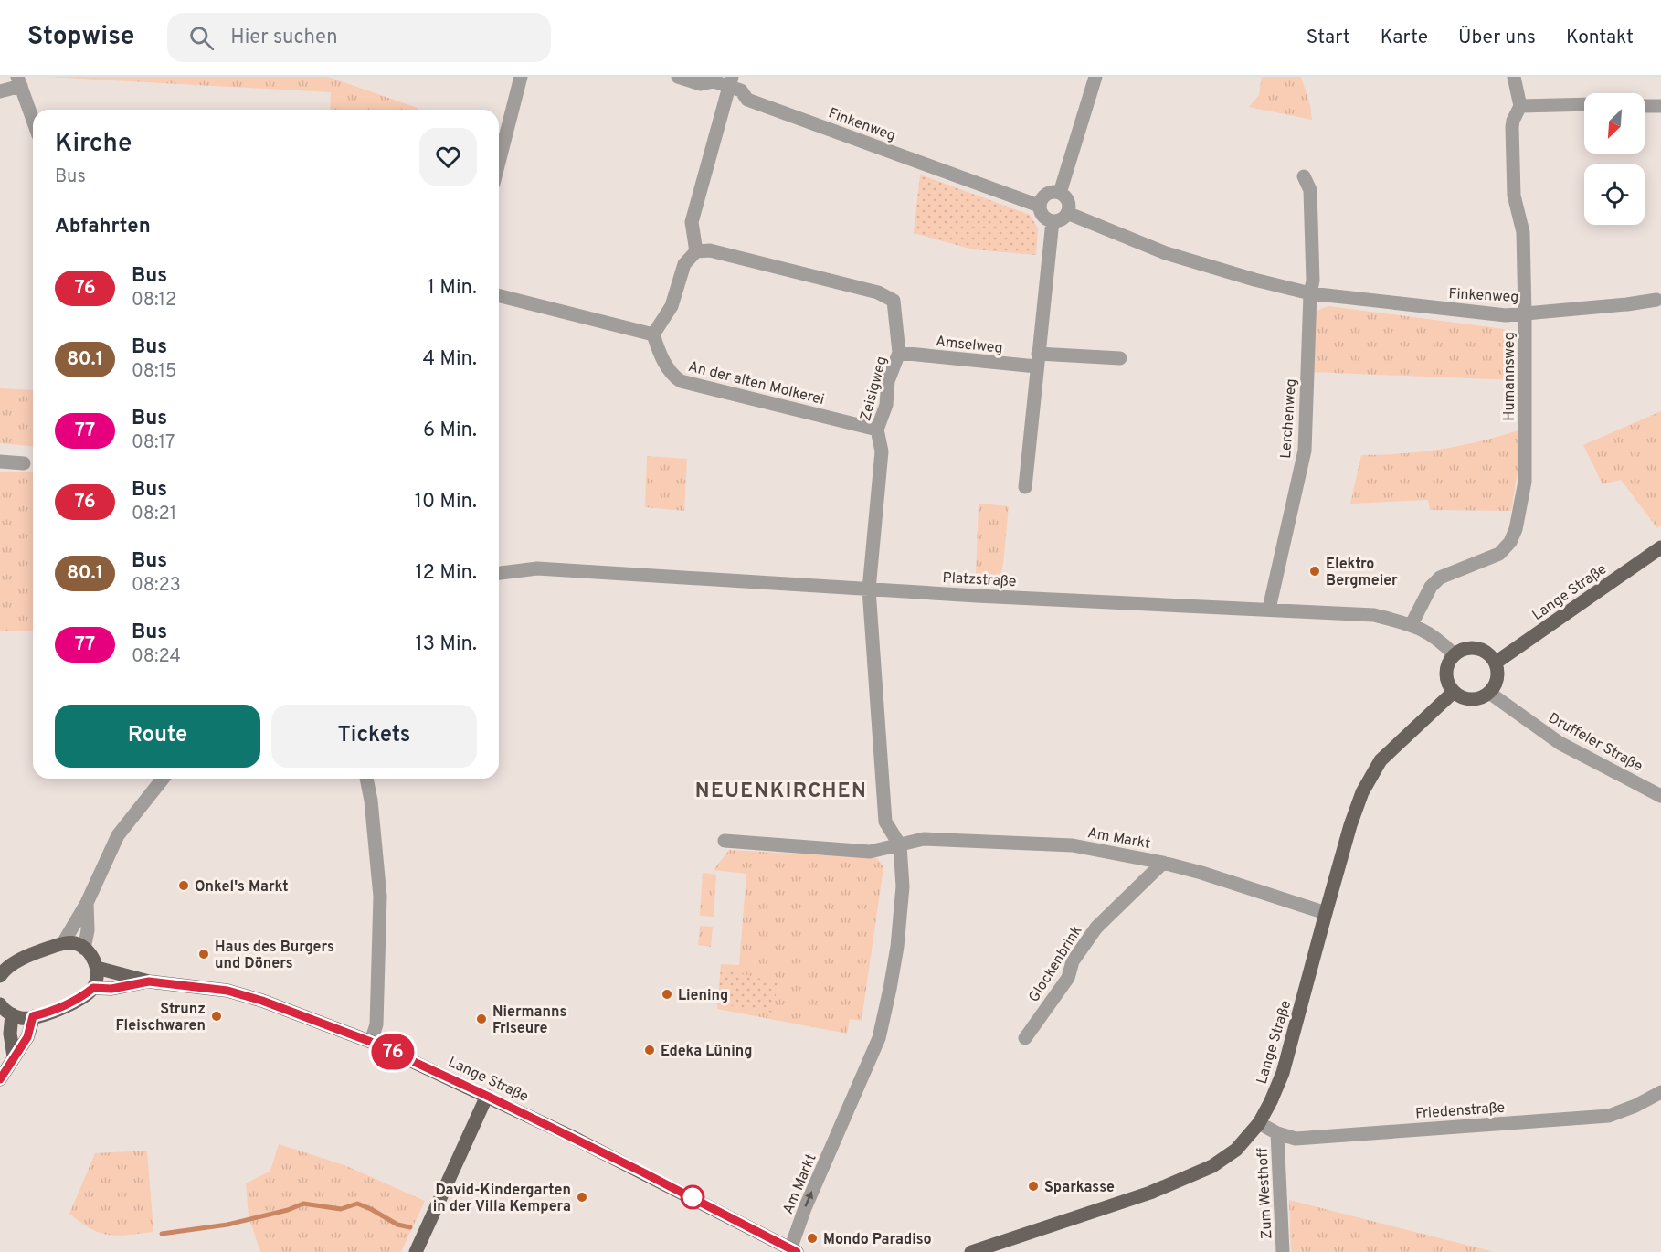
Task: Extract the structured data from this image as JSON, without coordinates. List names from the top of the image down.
{
  "streets": {
    "main road": ["Lange Straße"],
    "street": [
      "Finkenweg",
      "Amselweg",
      "Humannsweg",
      "An der alten Molkerei",
      "Zeisigweg",
      "Lerchenweg",
      "Platzstraße",
      "Druffeler Straße",
      "Am Markt",
      "Glockenbrink",
      "Friedenstraße",
      "Zum Westhoff"
    ]
  },
  "crossings": [
    ["Finkenweg", "Humannsweg"],
    ["Finkenweg", "Lerchenweg"],
    ["Amselweg", "Zeisigweg"],
    ["Humannsweg", "Platzstraße"],
    ["An der alten Molkerei", "Zeisigweg"],
    ["Zeisigweg", "Platzstraße"],
    ["Zeisigweg", "Am Markt"],
    ["Lerchenweg", "Platzstraße"],
    ["Platzstraße", "Lange Straße"],
    ["Platzstraße", "Druffeler Straße"],
    ["Platzstraße", "Am Markt"],
    ["Lange Straße", "Druffeler Straße"],
    ["Lange Straße", "Am Markt"],
    ["Lange Straße", "Friedenstraße"],
    ["Am Markt", "Glockenbrink"],
    ["Friedenstraße", "Zum Westhoff"]
  ],
  "districts": ["NEUENKIRCHEN"],
  "places": [
    "Elektro Bergmeier",
    "Onkel's Markt",
    "Haus des Burgers und Döners",
    "Liening",
    "Strunz Fleischwaren",
    "Niermanns Friseure",
    "Edeka Lüning",
    "Sparkasse",
    "David-Kindergarten in der Villa Kempera",
    "Mondo Paradiso"
  ],
  "lines": ["bus line 76"],
  "north": "bottom left",
  "page": {
    "header": "Stopwise",
    "search": "Hier suchen",
    "nav": [
      "Start",
      "Karte",
      "Über uns",
      "Kontakt"
    ],
    "on_map": "76",
    "heading": [
      ["Kirche", "Bus"],
      "Abfahrten"
    ],
    "list": [
      {
        "mark": "76",
        "name": "Bus",
        "note": "08:12",
        "value": "1 Min."
      },
      {
        "mark": "80.1",
        "name": "Bus",
        "note": "08:15",
        "value": "4 Min."
      },
      {
        "mark": "77",
        "name": "Bus",
        "note": "08:17",
        "value": "6 Min."
      },
      {
        "mark": "76",
        "name": "Bus",
        "note": "08:21",
        "value": "10 Min."
      },
      {
        "mark": "80.1",
        "name": "Bus",
        "note": "08:23",
        "value": "12 Min."
      },
      {
        "mark": "77",
        "name": "Bus",
        "note": "08:24",
        "value": "13 Min."
      }
    ],
    "buttons": ["Route", "Tickets"]
  }
}
